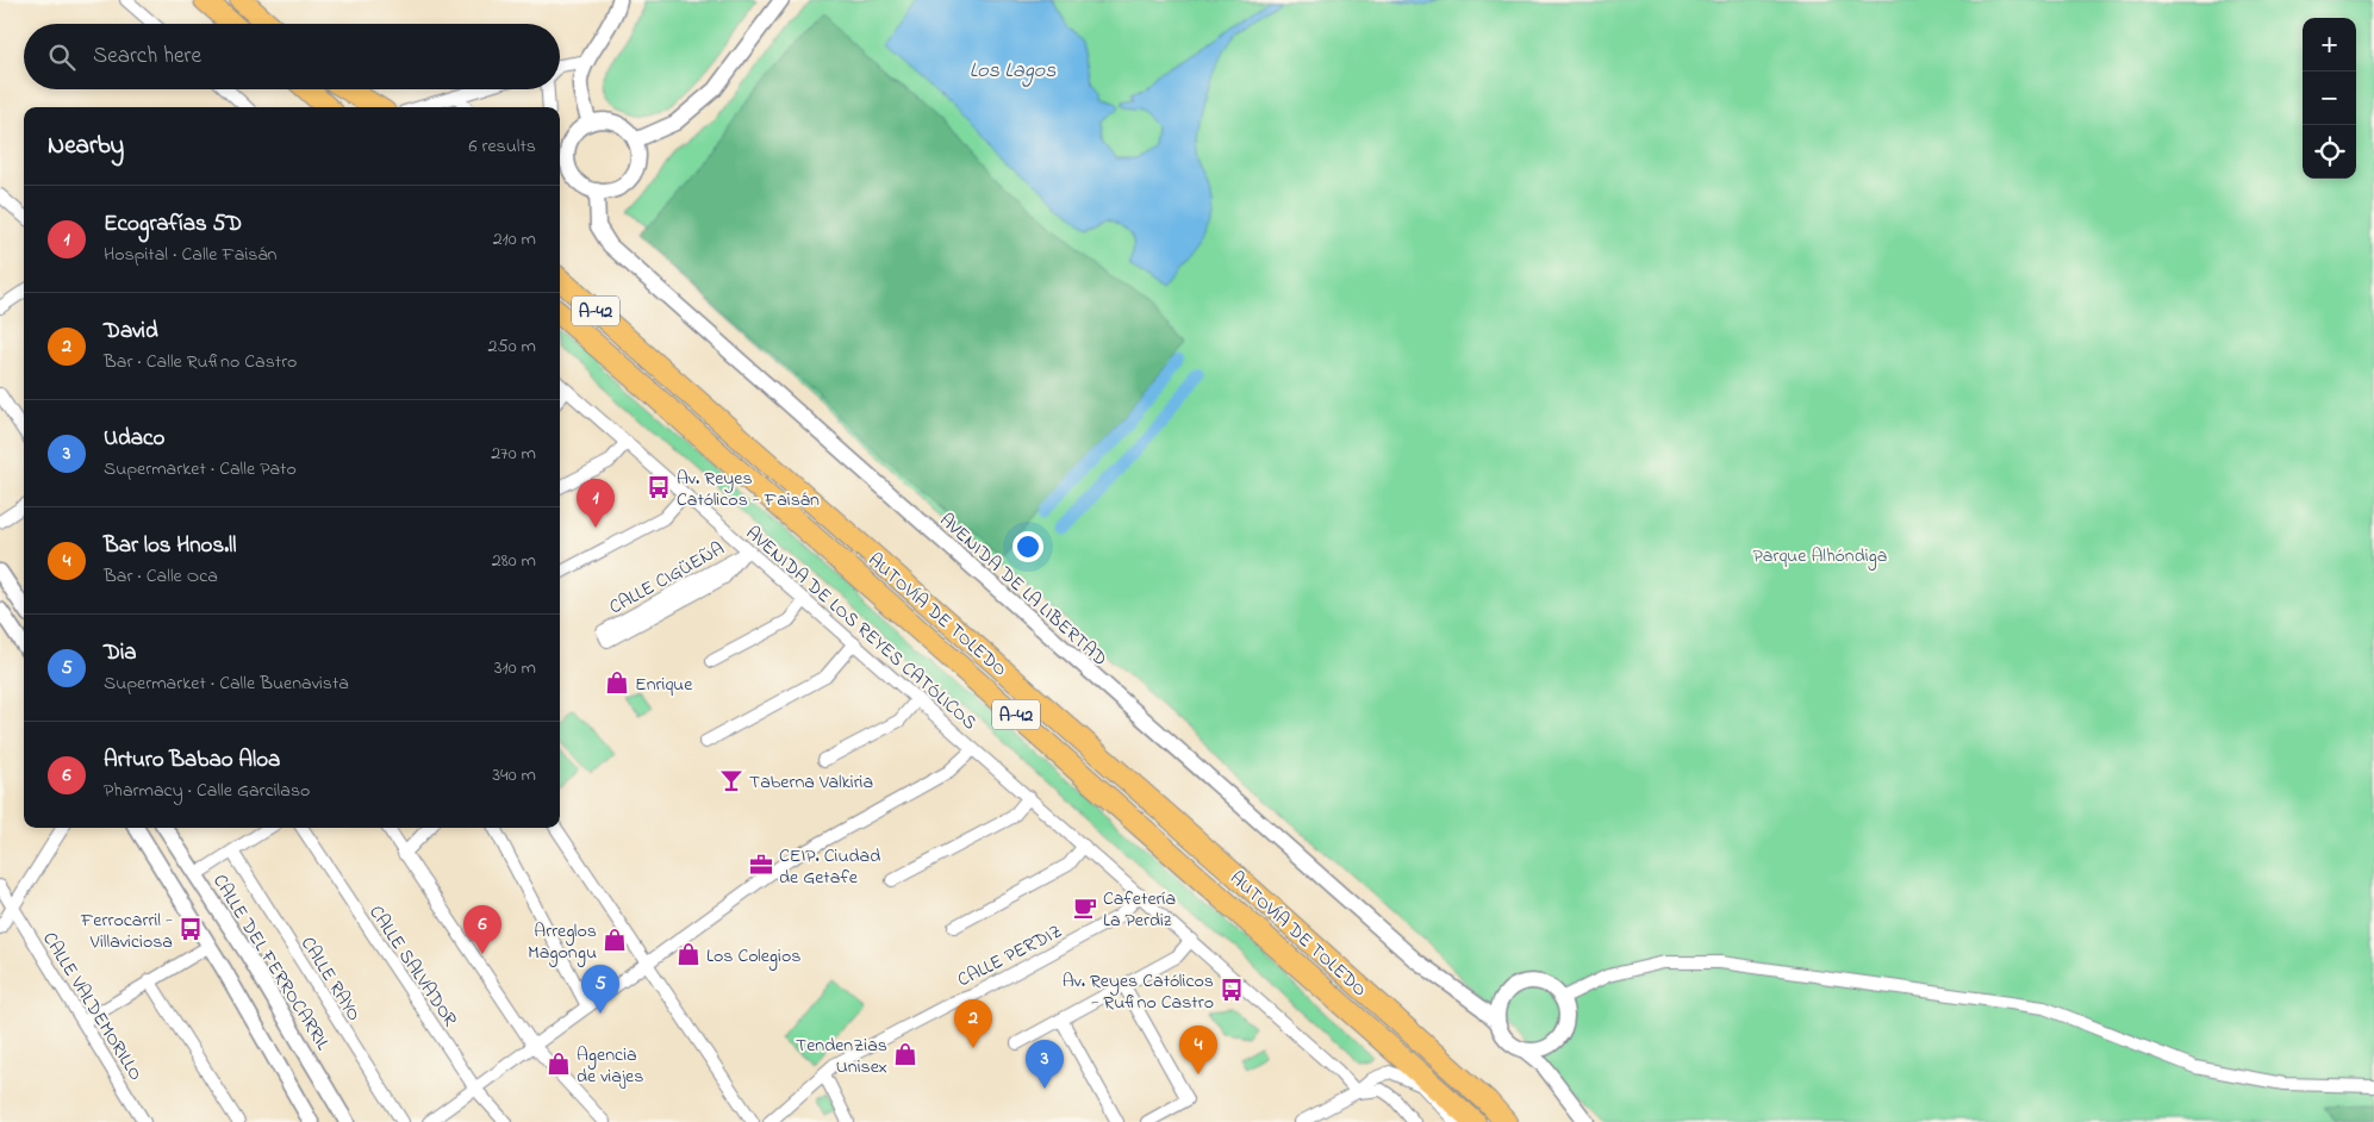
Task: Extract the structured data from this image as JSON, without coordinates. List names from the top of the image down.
{
  "streets": {
    "highway": ["A-42", "AUTOVÍA DE TOLEDO"],
    "street": [
      "CALLE CIGÜEÑA",
      "AVENIDA DE LA LIBERTAD",
      "AVENIDA DE LOS REYES CATÓLICOS",
      "CALLE PERDIZ",
      "CALLE DEL FERROCARRIL",
      "CALLE SALVADOR",
      "CALLE RAYO",
      "CALLE VALDEMORILLO"
    ]
  },
  "crossings": [
    ["CALLE CIGÜEÑA", "AVENIDA DE LOS REYES CATÓLICOS"],
    ["AVENIDA DE LOS REYES CATÓLICOS", "CALLE PERDIZ"]
  ],
  "water": ["Los Lagos"],
  "parks": ["Parque Alhóndiga"],
  "places": {
    "bus stop": ["Av. Reyes Católicos - Faisán", "Ferrocarril - Villaviciosa", "Av. Reyes Católicos - Rufino Castro"],
    "shop": [
      "Enrique",
      "Arreglos Magongu",
      "Los Colegios",
      "TendenZias Unisex",
      "Agencia de viajes"
    ],
    "bar": ["Taberna Valkiria"],
    "office": ["CEIP. Ciudad de Getafe"],
    "cafe": ["Cafetería La Perdiz"]
  },
  "page": {
    "map_buttons": ["+", "−"],
    "search": "Search here",
    "heading": ["Nearby", "6 results"],
    "list": [
      {
        "mark": "1",
        "name": "Ecografías 5D",
        "note": "Hospital · Calle Faisán",
        "value": "210 m"
      },
      {
        "mark": "2",
        "name": "David",
        "note": "Bar · Calle Rufino Castro",
        "value": "250 m"
      },
      {
        "mark": "3",
        "name": "Udaco",
        "note": "Supermarket · Calle Pato",
        "value": "270 m"
      },
      {
        "mark": "4",
        "name": "Bar los Hnos.ll",
        "note": "Bar · Calle Oca",
        "value": "280 m"
      },
      {
        "mark": "5",
        "name": "Dia",
        "note": "Supermarket · Calle Buenavista",
        "value": "310 m"
      },
      {
        "mark": "6",
        "name": "Arturo Babao Aloa",
        "note": "Pharmacy · Calle Garcilaso",
        "value": "340 m"
      }
    ],
    "pins": [
      "1",
      "6",
      "5",
      "2",
      "4",
      "3"
    ]
  }
}
